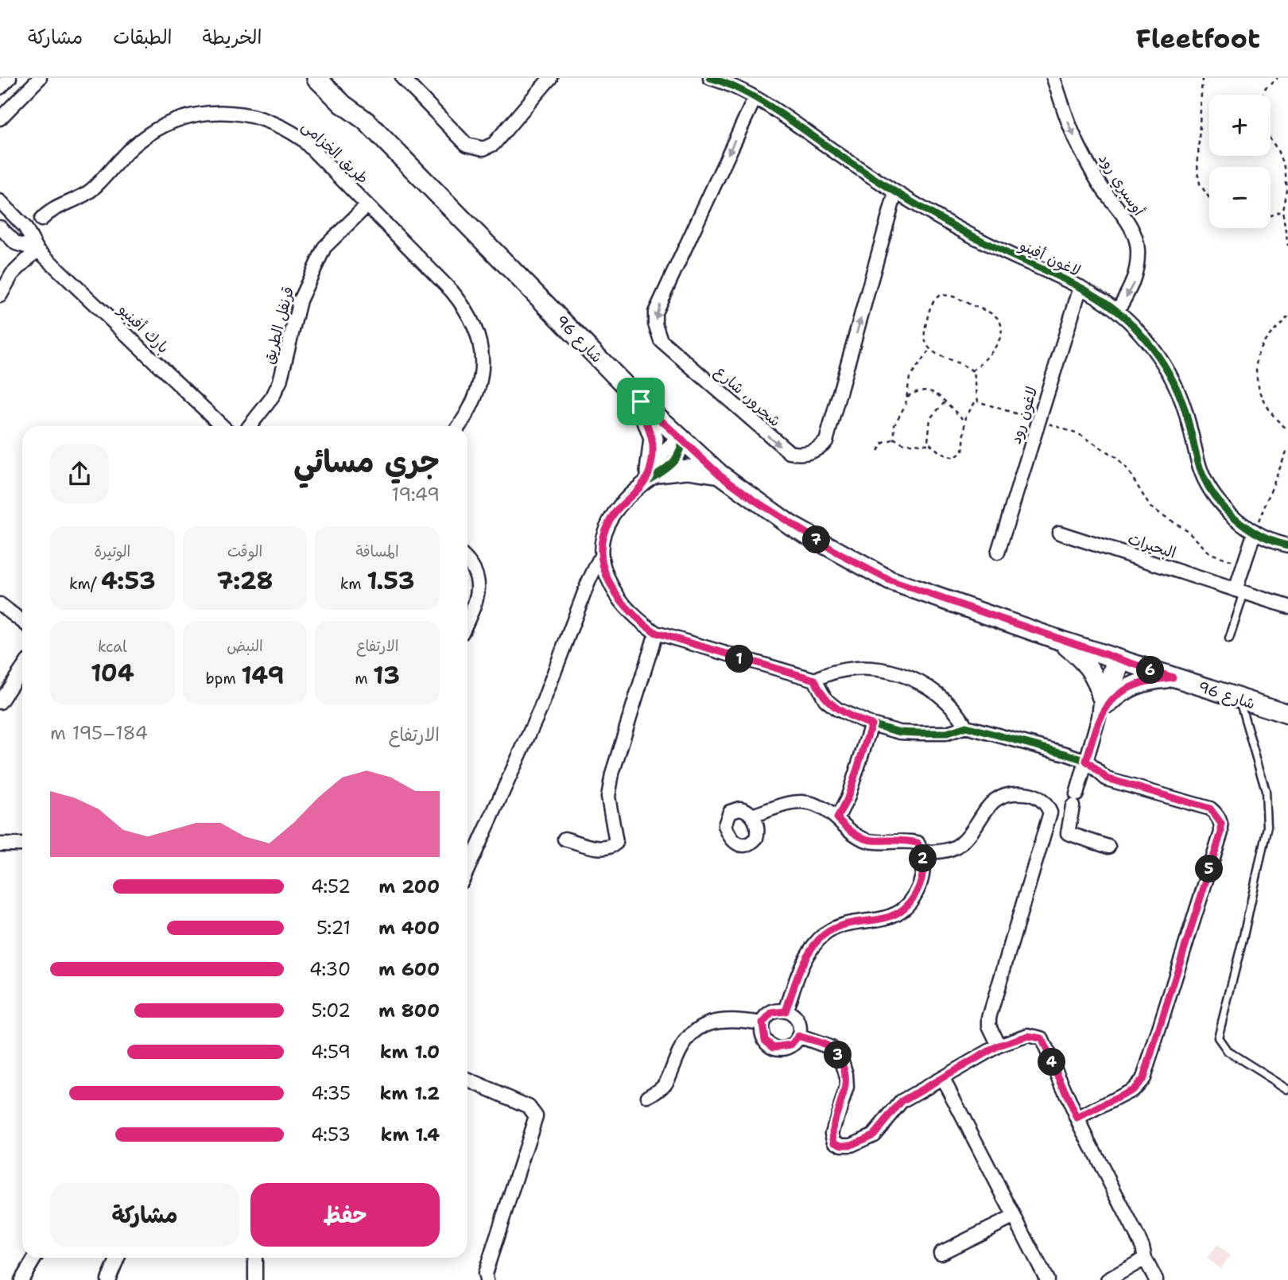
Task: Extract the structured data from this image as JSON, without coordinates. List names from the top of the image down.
{
  "streets": {
    "street": [
      "طريق الخزامى",
      "أوسبري رود",
      "لاغون أفينو",
      "قرنفل الطريق",
      "بارك أفينيو",
      "شارع 96",
      "شحرور، شارع",
      "لاغون رود",
      "البحيرات"
    ]
  },
  "crossings": [
    ["طريق الخزامى", "قرنفل الطريق"],
    ["أوسبري رود", "لاغون أفينو"],
    ["لاغون أفينو", "شحرور، شارع"],
    ["لاغون أفينو", "لاغون رود"]
  ],
  "one_way": ["أوسبري رود"],
  "page": {
    "header": "Fleetfoot",
    "nav": ["الخريطة", "الطبقات", "مشاركة"],
    "map_buttons": ["+", "−"],
    "heading": ["جري مسائي", "19:49"],
    "stats": [
      ["المسافة", "1.53 km"],
      ["الوقت", "7:28"],
      ["الوتيرة", "4:53 /km"],
      ["الارتفاع", "13 m"],
      ["النبض", "149 bpm"],
      ["kcal", "104"]
    ],
    "pins": [
      "7",
      "1",
      "6",
      "2",
      "5",
      "3",
      "4"
    ],
    "chart": ["الارتفاع", "184–195 m"],
    "list": [
      {
        "name": "200 m",
        "note": "4:52"
      },
      {
        "name": "400 m",
        "note": "5:21"
      },
      {
        "name": "600 m",
        "note": "4:30"
      },
      {
        "name": "800 m",
        "note": "5:02"
      },
      {
        "name": "1.0 km",
        "note": "4:59"
      },
      {
        "name": "1.2 km",
        "note": "4:35"
      },
      {
        "name": "1.4 km",
        "note": "4:53"
      }
    ],
    "buttons": ["حفظ", "مشاركة"]
  }
}
